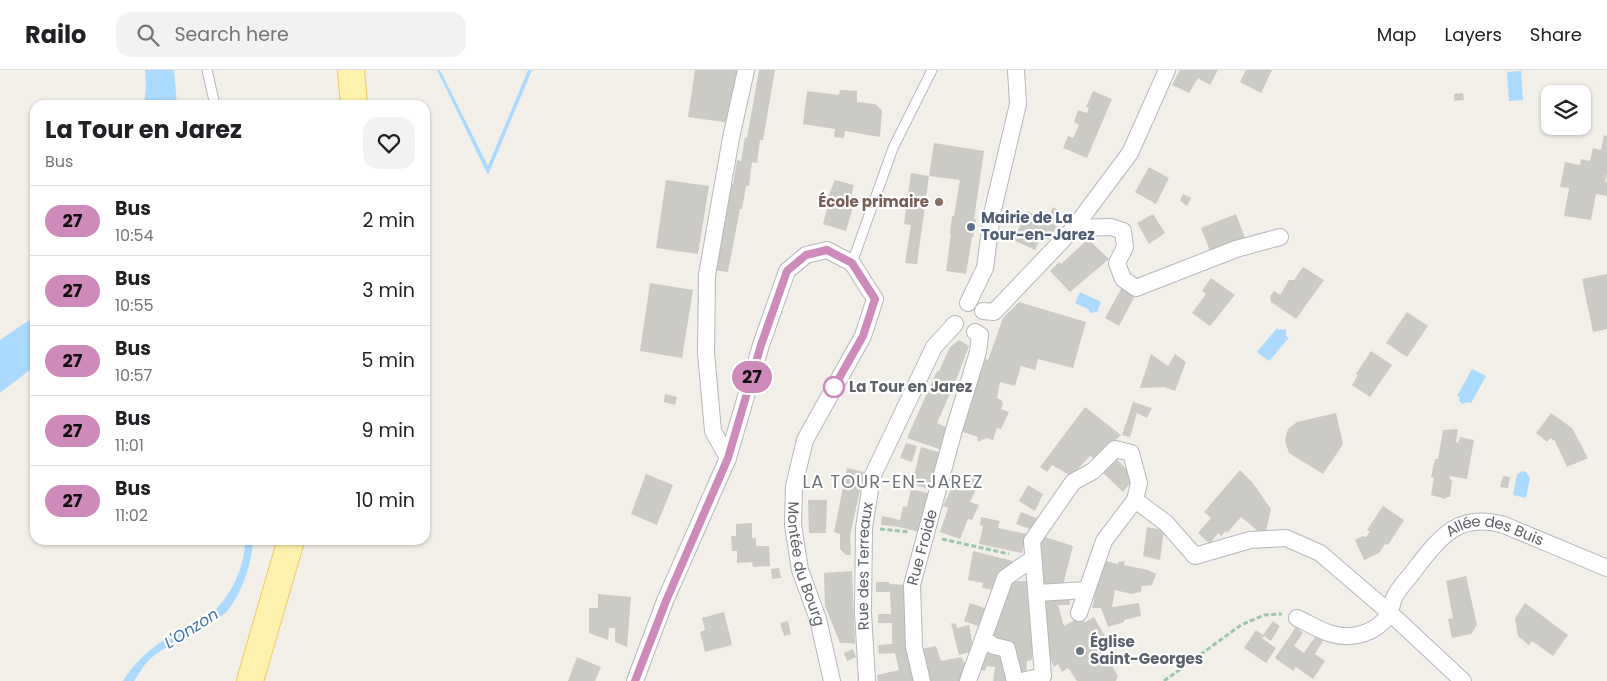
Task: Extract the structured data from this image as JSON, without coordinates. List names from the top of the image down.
{
  "streets": {
    "street": [
      "Allée des Buis",
      "Rue Froide",
      "Montée du Bourg",
      "Rue des Terreaux"
    ]
  },
  "crossings": [
    ["Rue Froide", "Rue des Terreaux"]
  ],
  "districts": ["LA TOUR-EN-JAREZ"],
  "water": ["L'Onzon"],
  "places": [
    "École primaire",
    "Mairie de La Tour-en-Jarez",
    "La Tour en Jarez",
    "Église Saint-Georges"
  ],
  "lines": ["bus line 27"],
  "page": {
    "header": "Railo",
    "search": "Search here",
    "nav": ["Map", "Layers", "Share"],
    "on_map": "27",
    "heading": ["La Tour en Jarez", "Bus"],
    "list": [
      {
        "mark": "27",
        "name": "Bus",
        "note": "10:54",
        "value": "2 min"
      },
      {
        "mark": "27",
        "name": "Bus",
        "note": "10:55",
        "value": "3 min"
      },
      {
        "mark": "27",
        "name": "Bus",
        "note": "10:57",
        "value": "5 min"
      },
      {
        "mark": "27",
        "name": "Bus",
        "note": "11:01",
        "value": "9 min"
      },
      {
        "mark": "27",
        "name": "Bus",
        "note": "11:02",
        "value": "10 min"
      }
    ]
  }
}
